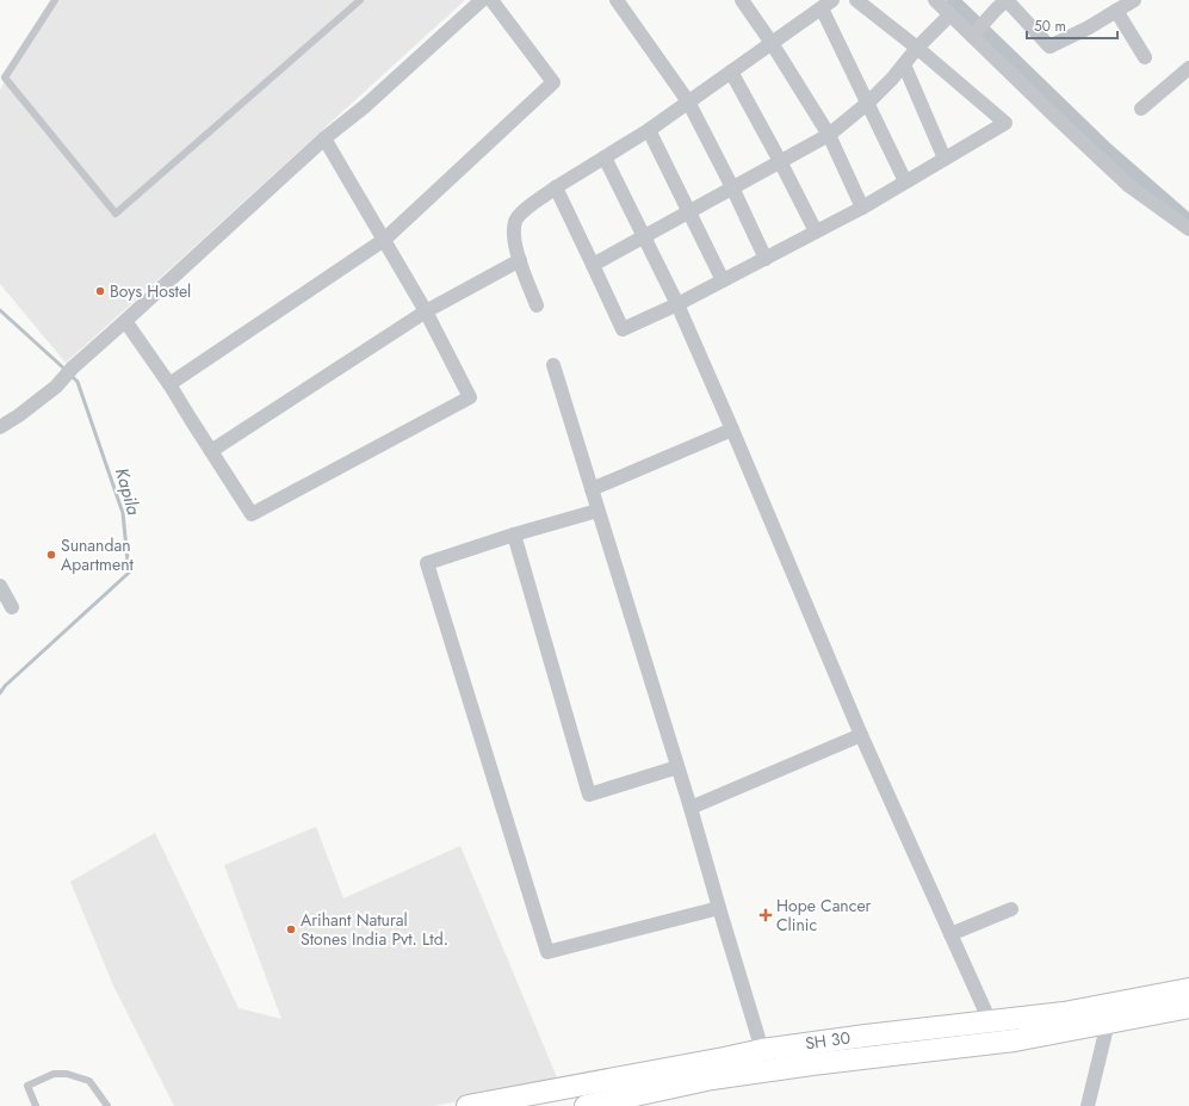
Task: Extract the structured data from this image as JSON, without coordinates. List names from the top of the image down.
{
  "streets": {
    "main road": ["SH 30"]
  },
  "water": ["Kapila"],
  "places": {
    "other": ["Boys Hostel", "Sunandan Apartment", "Arihant Natural Stones India Pvt. Ltd."],
    "health": ["Hope Cancer Clinic"]
  },
  "scale_bar": "50 m"
}
